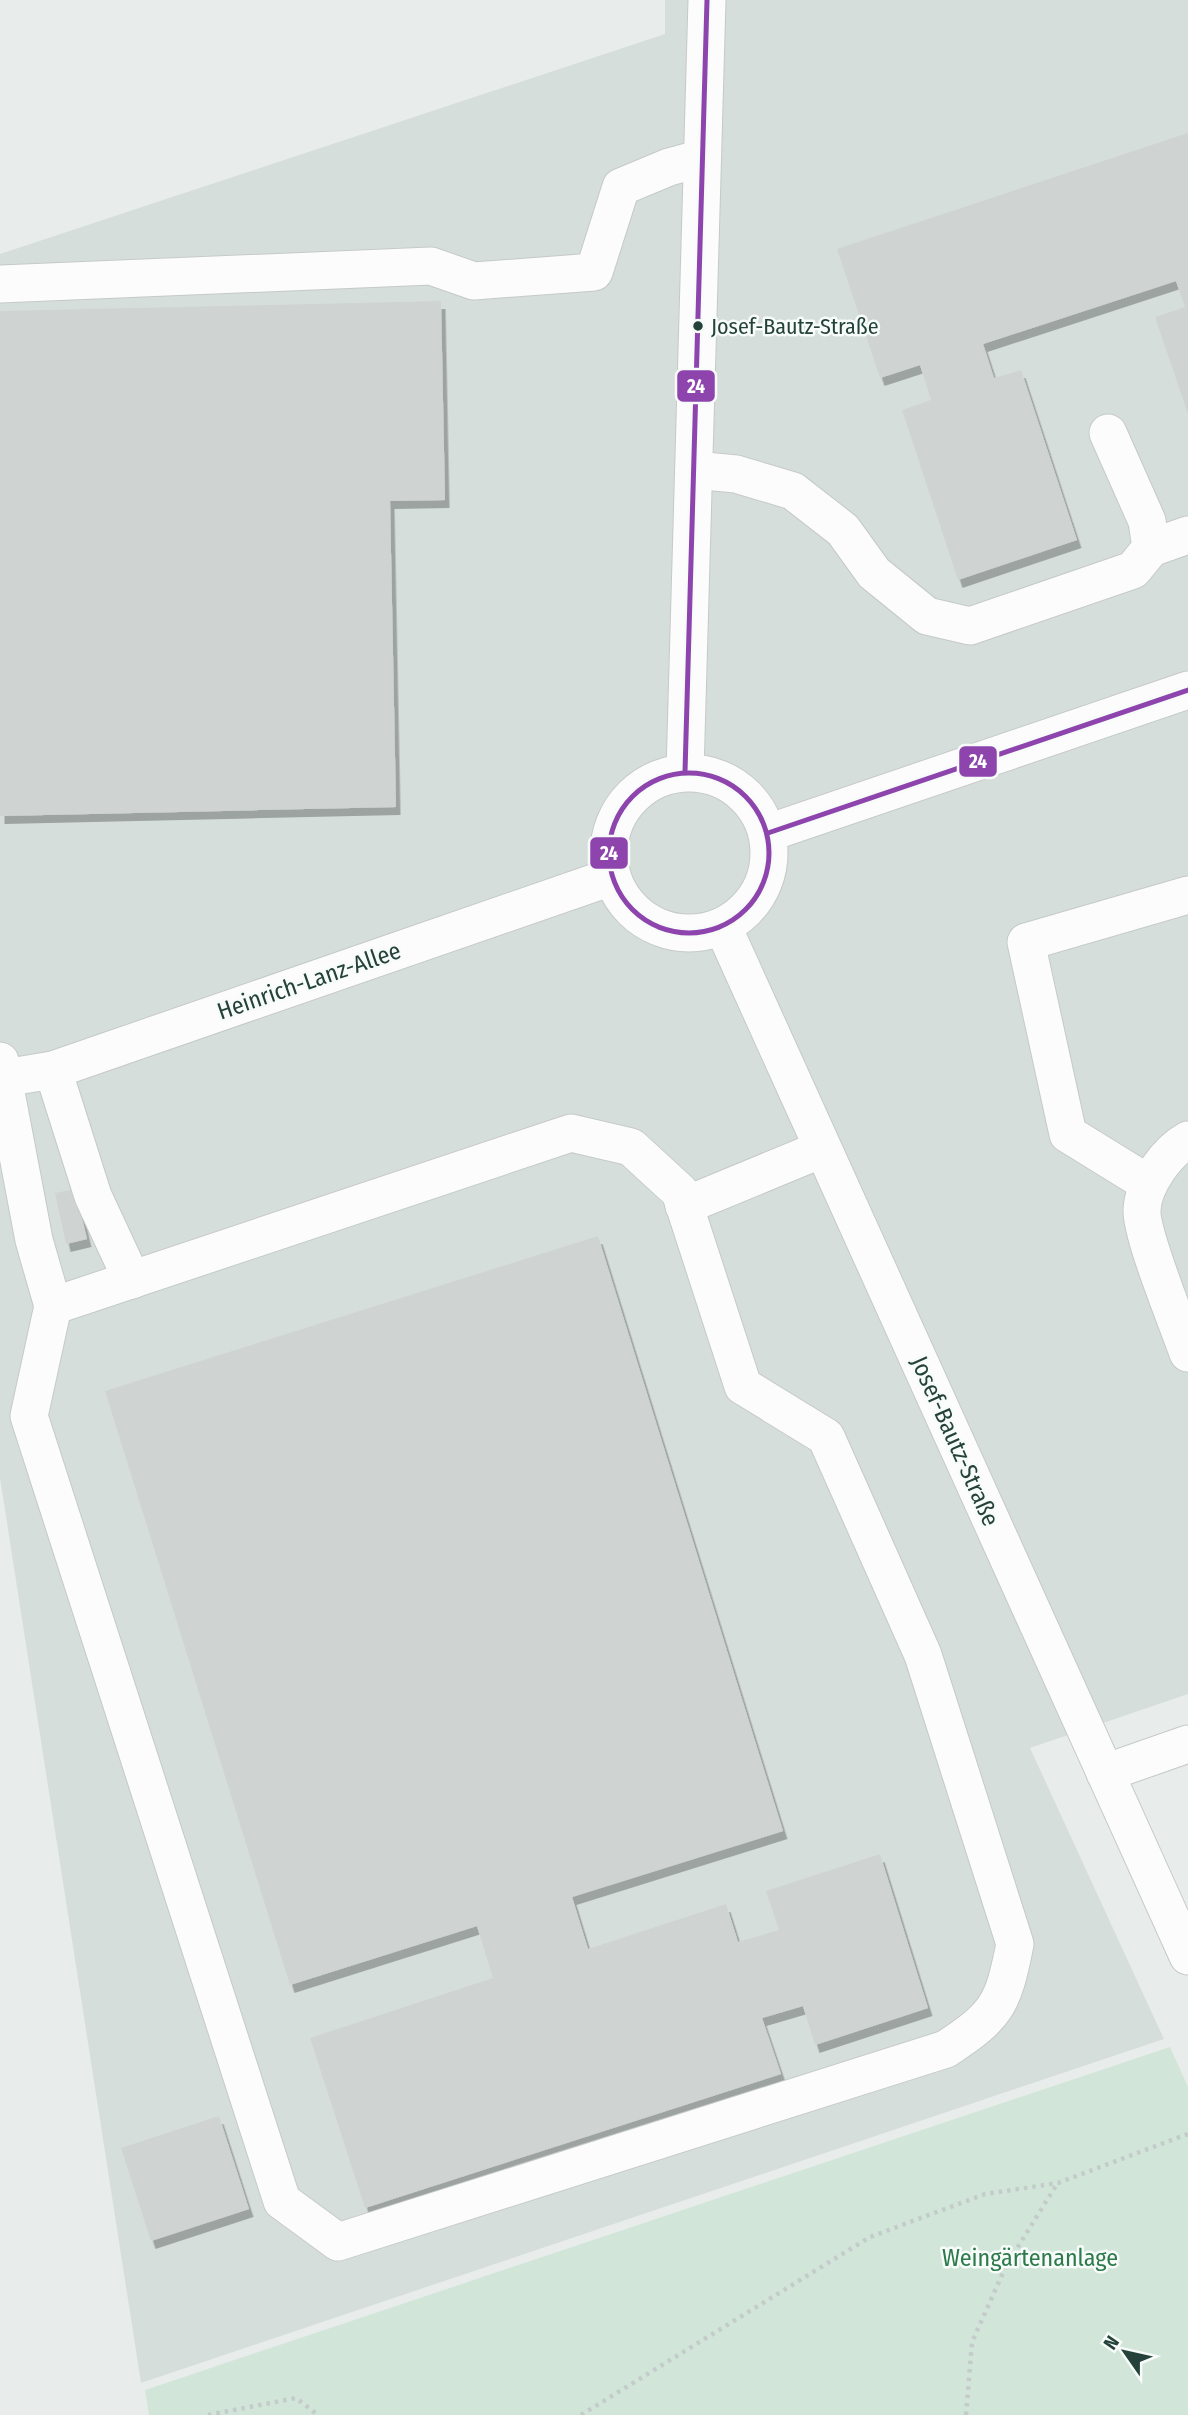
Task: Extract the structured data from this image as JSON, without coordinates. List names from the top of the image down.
{
  "streets": {
    "street": ["Heinrich-Lanz-Allee", "Josef-Bautz-Straße"]
  },
  "crossings": [
    ["Heinrich-Lanz-Allee", "Josef-Bautz-Straße"]
  ],
  "parks": ["Weingärtenanlage"],
  "places": ["Josef-Bautz-Straße"],
  "lines": ["transit line 24"],
  "north": "top left"
}
